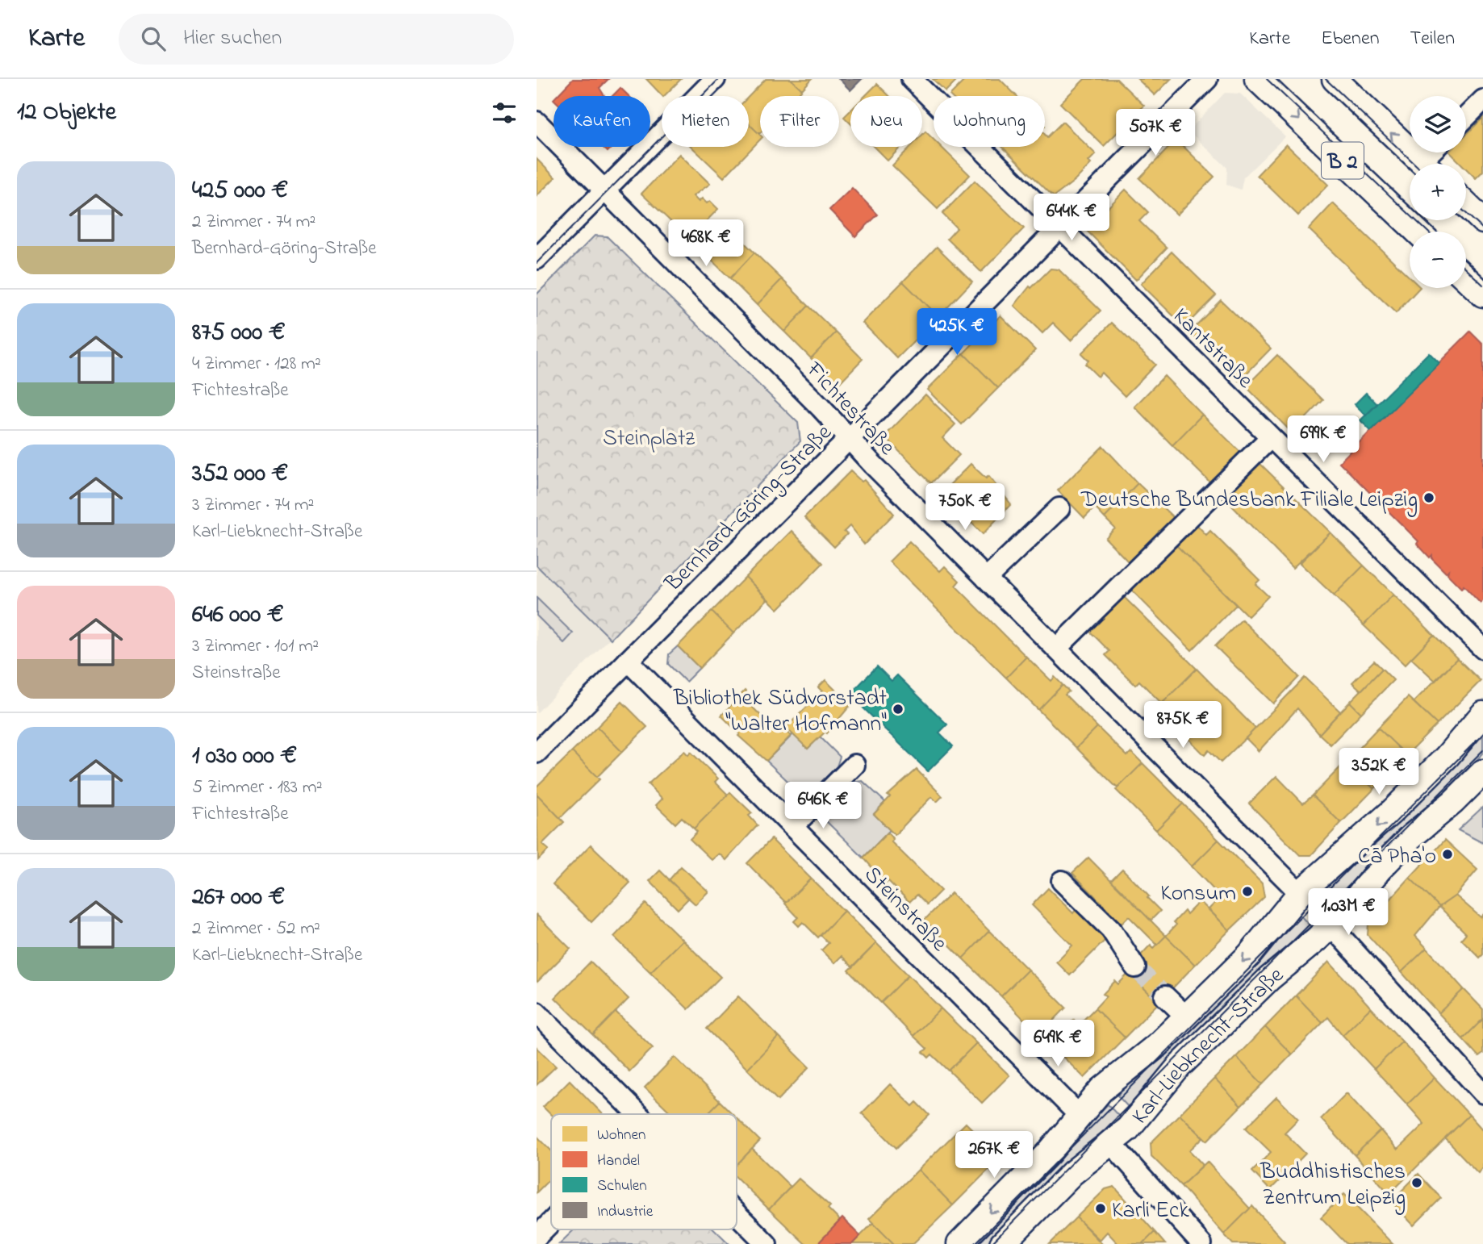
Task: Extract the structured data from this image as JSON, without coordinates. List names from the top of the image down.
{
  "streets": {
    "main road": ["B 2", "Karl-Liebknecht-Straße"],
    "street": [
      "Kantstraße",
      "Fichtestraße",
      "Bernhard-Göring-Straße",
      "Steinstraße"
    ]
  },
  "crossings": [
    ["Kantstraße", "Bernhard-Göring-Straße"],
    ["Fichtestraße", "Bernhard-Göring-Straße"],
    ["Fichtestraße", "Karl-Liebknecht-Straße"],
    ["Bernhard-Göring-Straße", "Steinstraße"],
    ["Steinstraße", "Karl-Liebknecht-Straße"]
  ],
  "parks": ["Steinplatz"],
  "places": [
    "Deutsche Bundesbank Filiale Leipzig",
    "Bibliothek Südvorstadt \"Walter Hofmann\"",
    "Cā Pha'o",
    "Konsum",
    "Buddhistisches Zentrum Leipzig",
    "Karli Eck"
  ],
  "legend": [
    "Wohnen",
    "Handel",
    "Schulen",
    "Industrie"
  ],
  "page": {
    "header": "Karte",
    "search": "Hier suchen",
    "nav": ["Karte", "Ebenen", "Teilen"],
    "heading": "12 Objekte",
    "map_buttons": ["+", "−"],
    "chip": [
      "Kaufen",
      "Mieten",
      "Filter",
      "Neu",
      "Wohnung"
    ],
    "price": [
      "507K €",
      "644K €",
      "468K €",
      "425K €",
      "699K €",
      "750K €",
      "875K €",
      "352K €",
      "646K €",
      "1.03M €",
      "649K €",
      "267K €"
    ],
    "list": [
      {
        "name": "425 000 €",
        "note": "2 Zimmer · 74 m² · Bernhard-Göring-Straße"
      },
      {
        "name": "875 000 €",
        "note": "4 Zimmer · 128 m² · Fichtestraße"
      },
      {
        "name": "352 000 €",
        "note": "3 Zimmer · 74 m² · Karl-Liebknecht-Straße"
      },
      {
        "name": "646 000 €",
        "note": "3 Zimmer · 101 m² · Steinstraße"
      },
      {
        "name": "1 030 000 €",
        "note": "5 Zimmer · 183 m² · Fichtestraße"
      },
      {
        "name": "267 000 €",
        "note": "2 Zimmer · 52 m² · Karl-Liebknecht-Straße"
      }
    ]
  }
}
